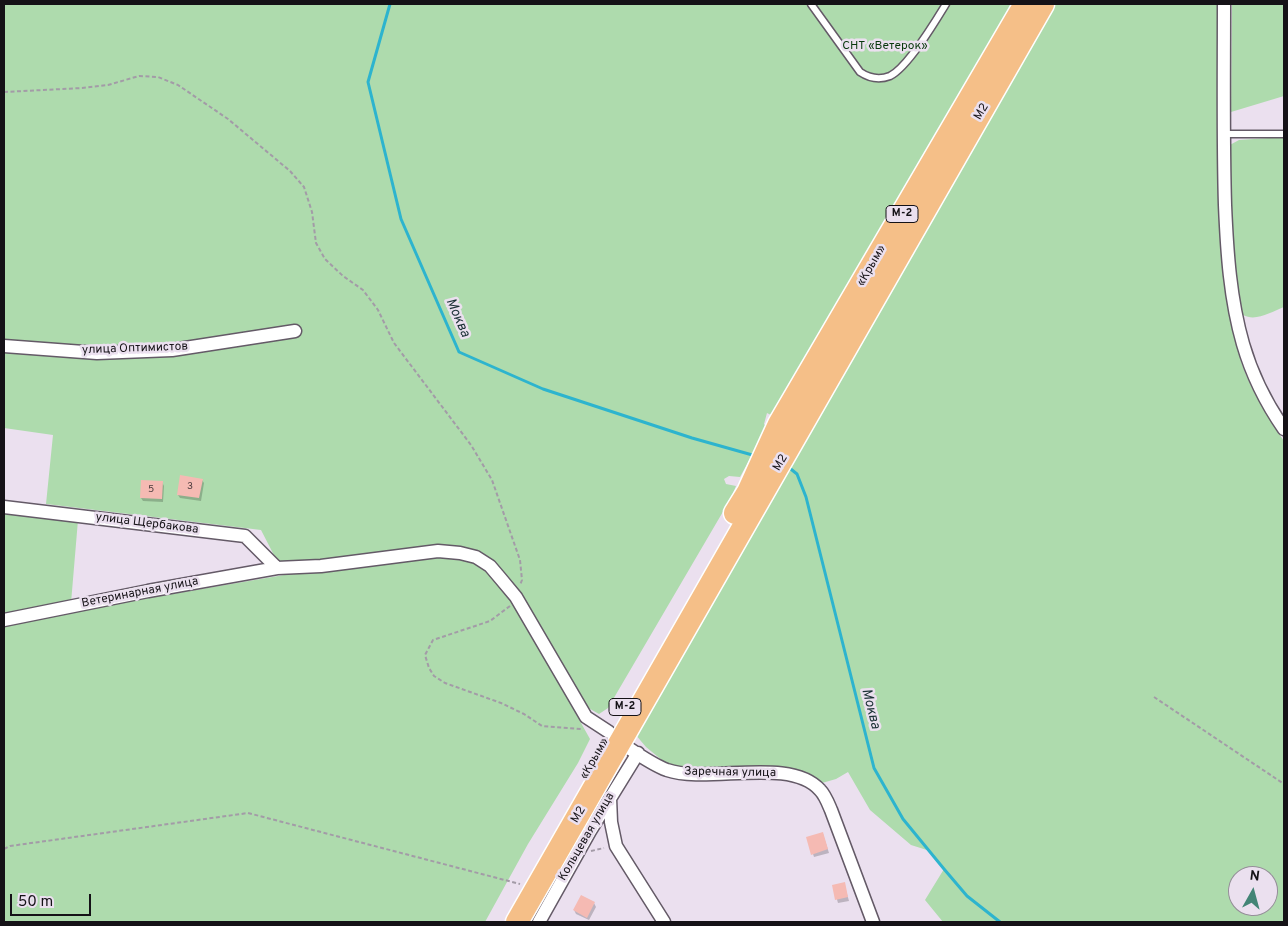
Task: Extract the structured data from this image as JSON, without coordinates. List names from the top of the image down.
{
  "streets": {
    "highway": ["М2", "М-2", "«Крым»"],
    "street": [
      "улица Оптимистов",
      "улица Щербакова",
      "Ветеринарная улица",
      "Заречная улица",
      "Кольцевая улица"
    ]
  },
  "crossings": [
    ["М2", "Заречная улица"],
    ["М2", "Кольцевая улица"],
    ["улица Щербакова", "Ветеринарная улица"],
    ["Ветеринарная улица", "Заречная улица"],
    ["Заречная улица", "Кольцевая улица"]
  ],
  "water": ["Моква"],
  "parks": ["СНТ «Ветерок»"],
  "house_numbers": ["3", "5"],
  "scale_bar": "50 m",
  "north": "top"
}
